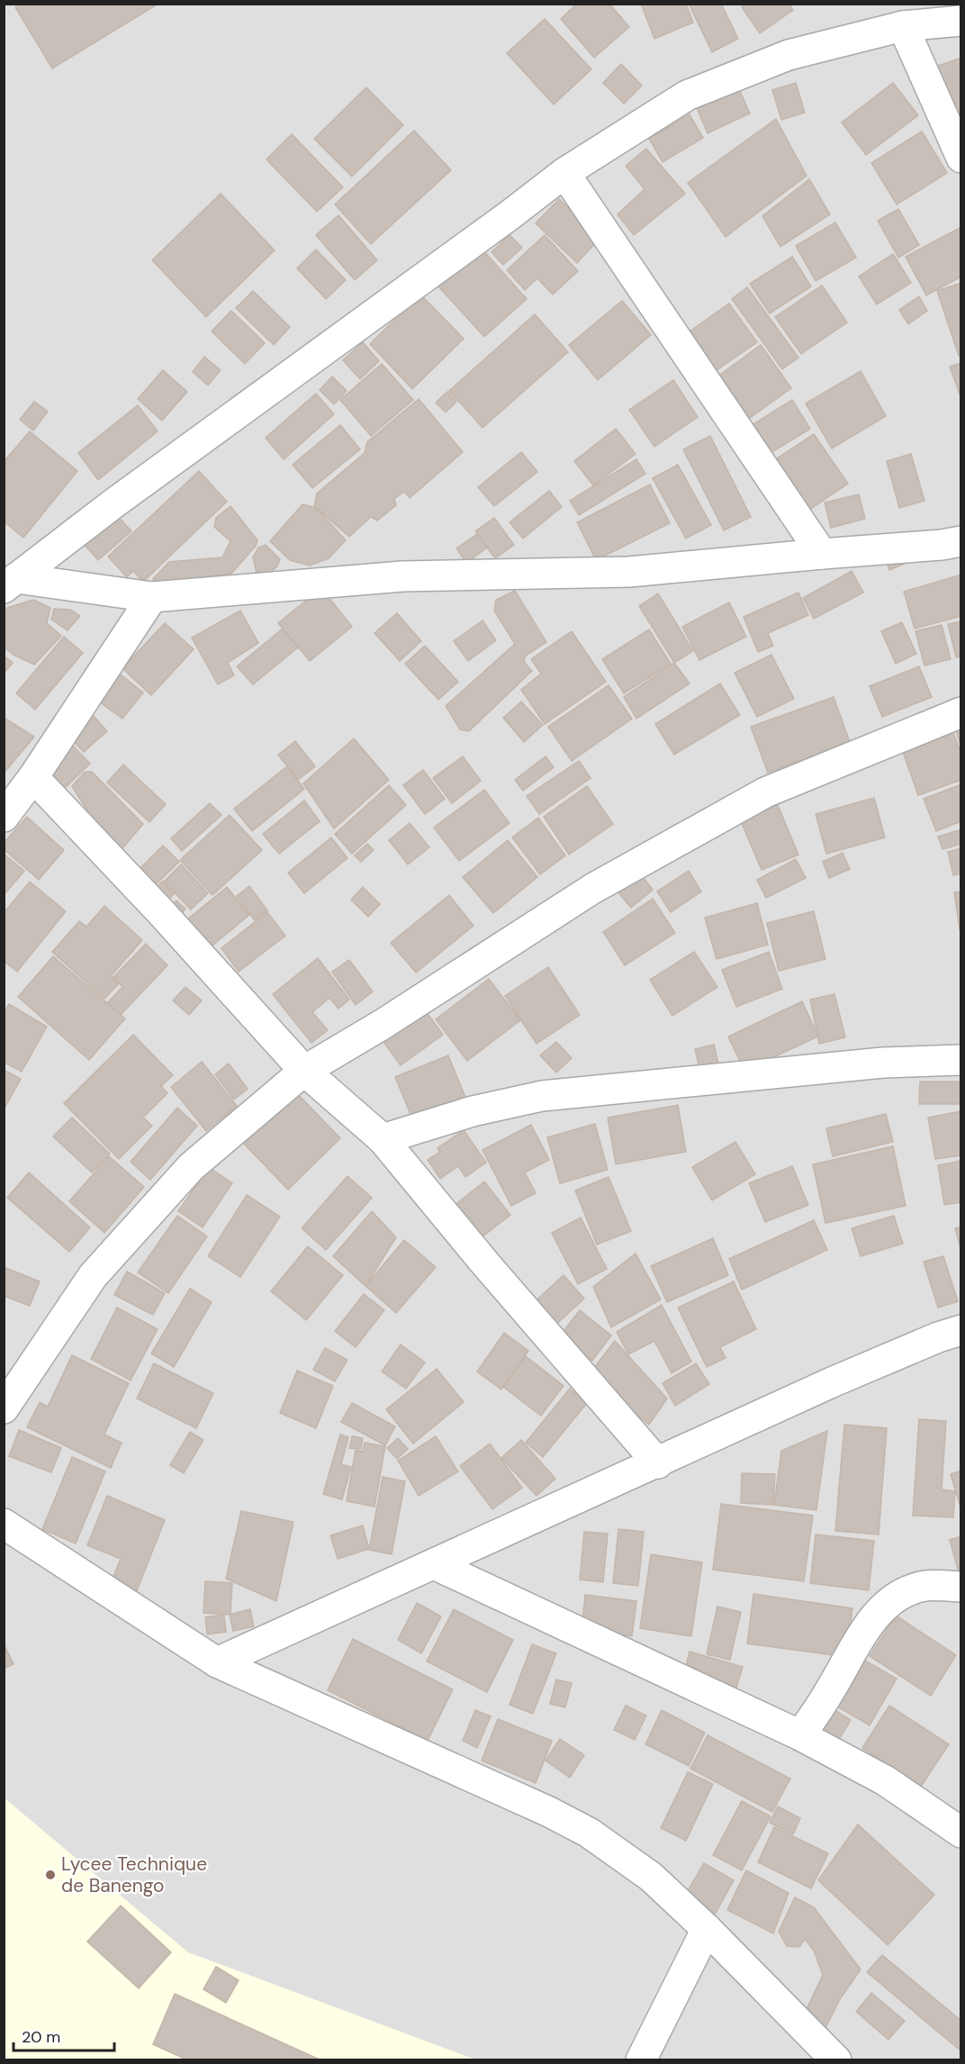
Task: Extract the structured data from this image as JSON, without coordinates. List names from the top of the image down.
{
  "places": ["Lycee Technique de Banengo"],
  "scale_bar": "20 m"
}
